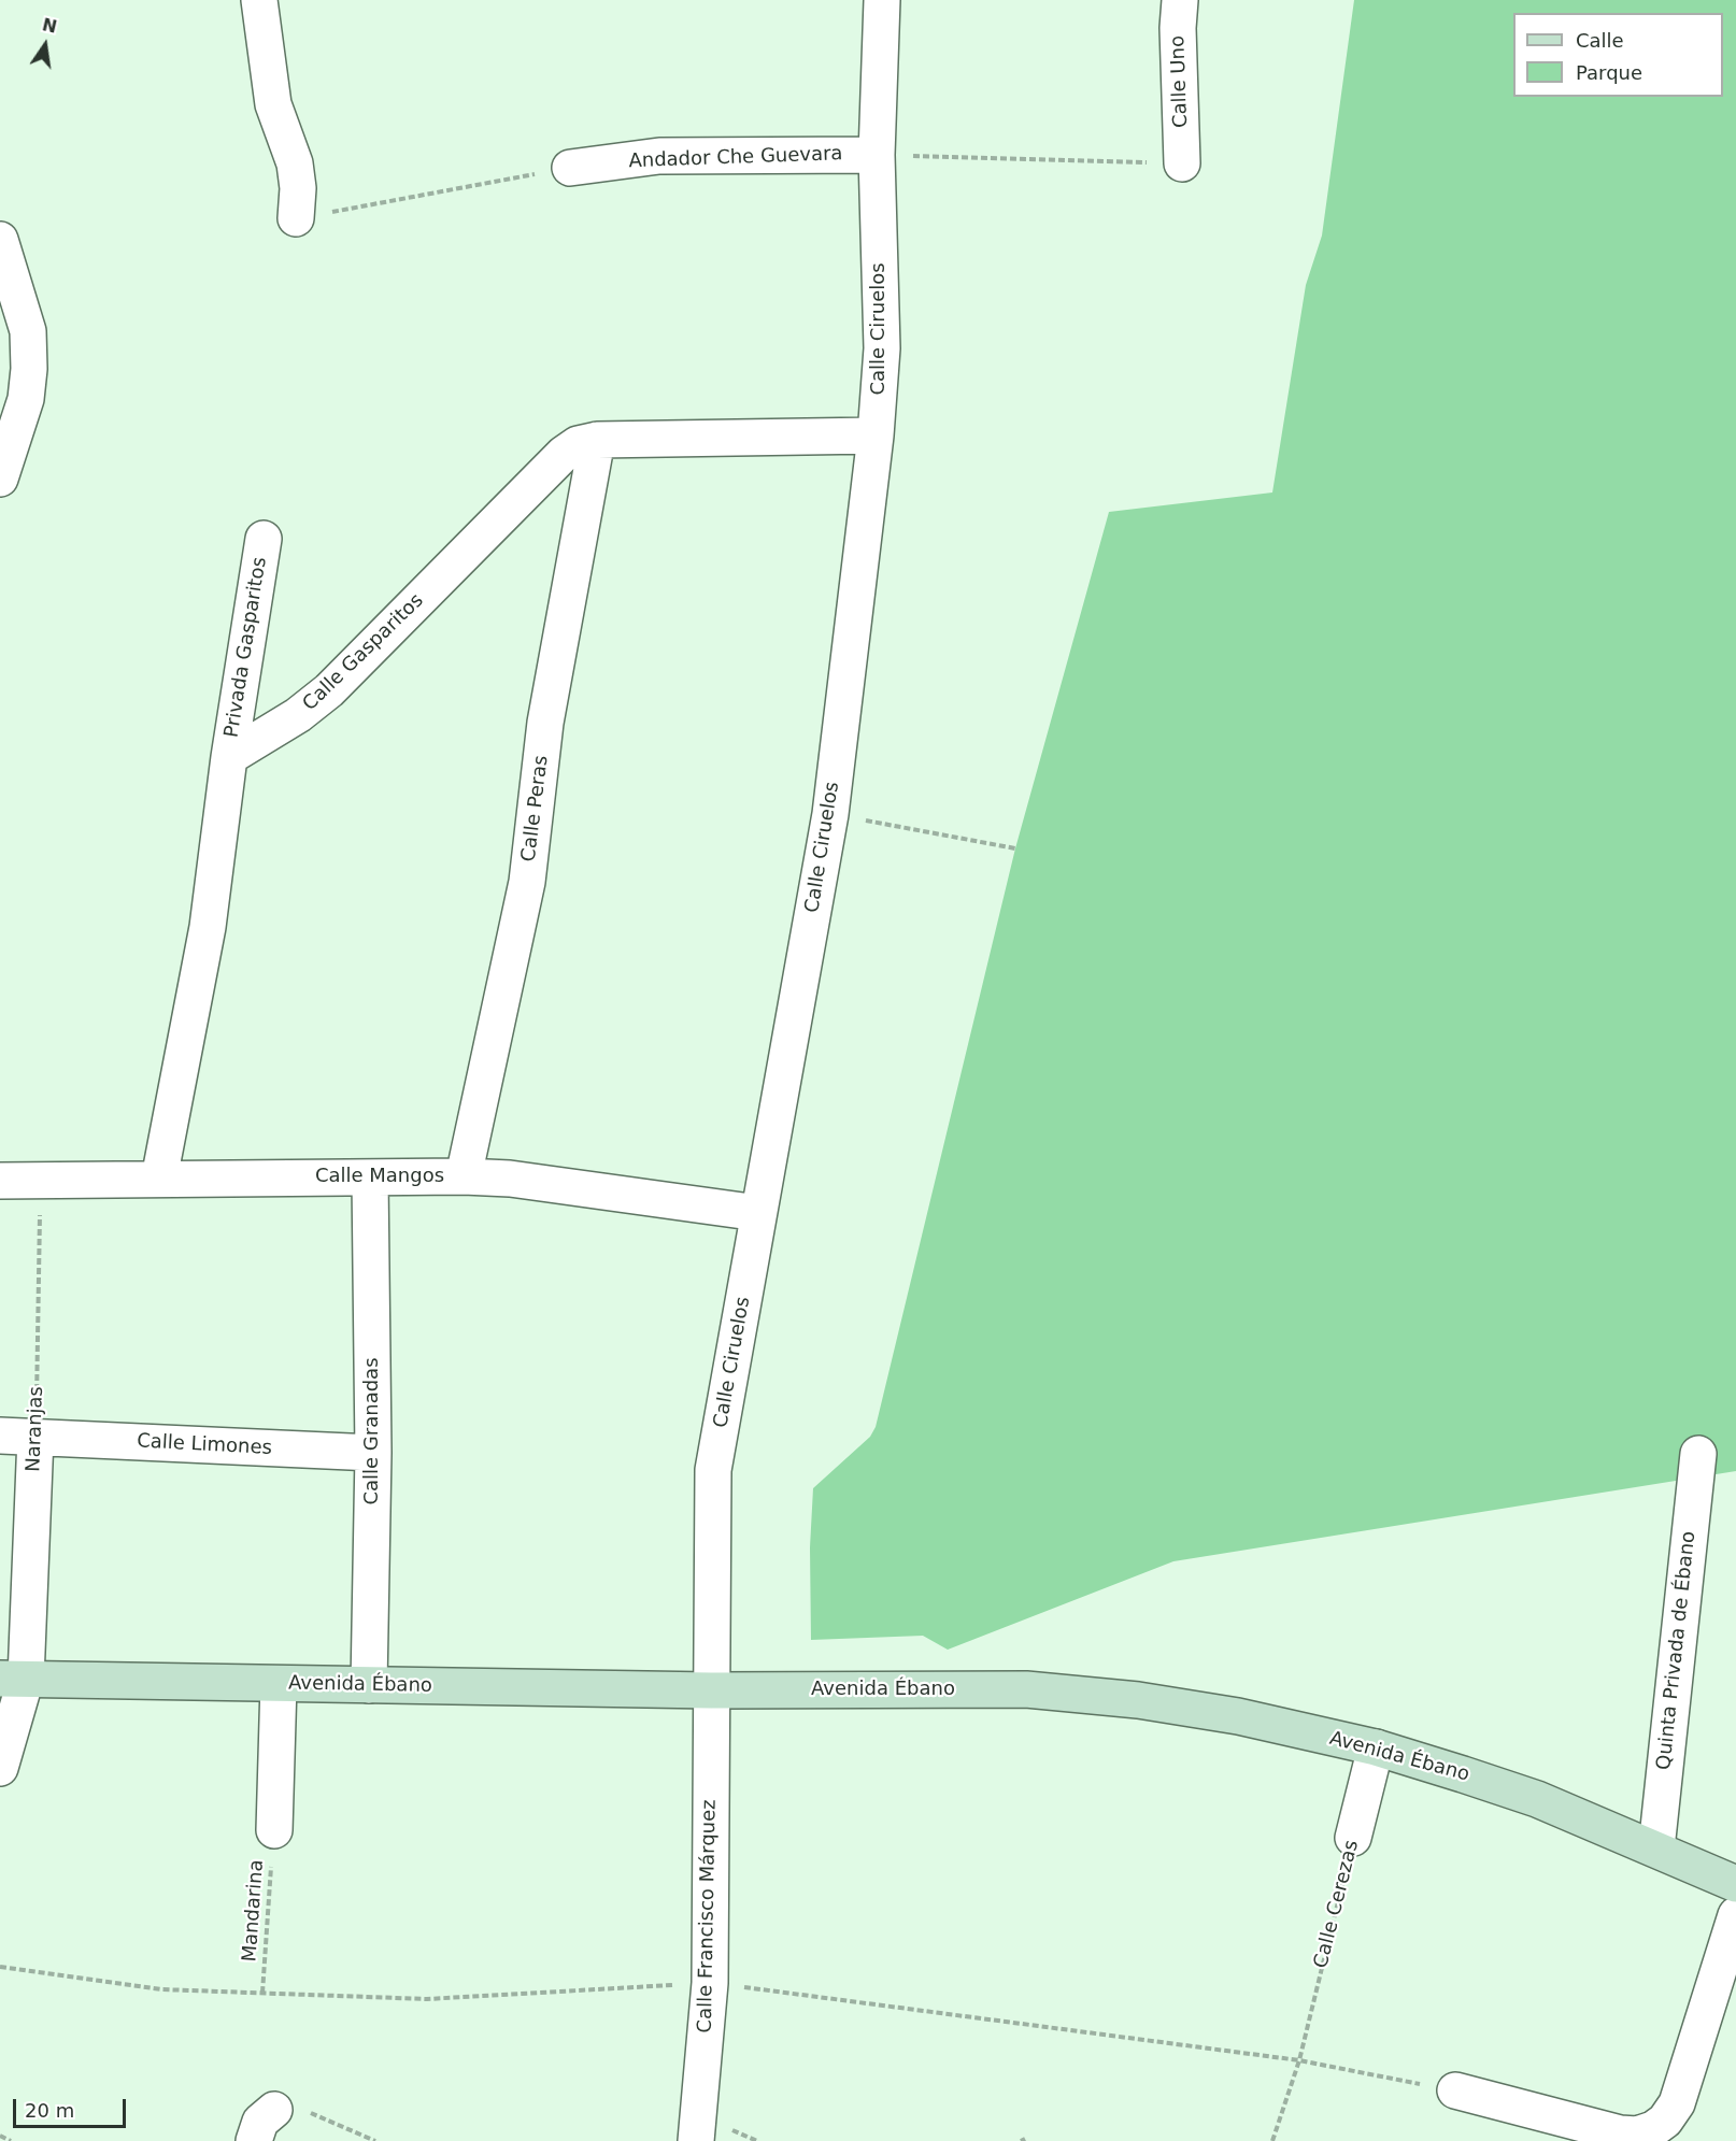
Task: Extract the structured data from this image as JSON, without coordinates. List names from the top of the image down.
{
  "streets": {
    "main road": ["Avenida Ébano"],
    "street": [
      "Calle Uno",
      "Andador Che Guevara",
      "Calle Ciruelos",
      "Privada Gasparitos",
      "Calle Gasparitos",
      "Calle Peras",
      "Calle Mangos",
      "Naranjas",
      "Calle Granadas",
      "Calle Limones",
      "Quinta Privada de Ébano",
      "Calle Cerezas",
      "Calle Francisco Márquez"
    ],
    "path": ["Mandarina"]
  },
  "crossings": [
    ["Andador Che Guevara", "Calle Ciruelos"],
    ["Calle Ciruelos", "Calle Gasparitos"],
    ["Calle Ciruelos", "Calle Mangos"],
    ["Calle Ciruelos", "Avenida Ébano"],
    ["Calle Ciruelos", "Calle Francisco Márquez"],
    ["Privada Gasparitos", "Calle Gasparitos"],
    ["Calle Gasparitos", "Calle Peras"],
    ["Calle Peras", "Calle Mangos"],
    ["Calle Mangos", "Naranjas"],
    ["Calle Mangos", "Calle Granadas"],
    ["Naranjas", "Calle Limones"],
    ["Naranjas", "Avenida Ébano"],
    ["Calle Granadas", "Calle Limones"],
    ["Calle Granadas", "Avenida Ébano"],
    ["Quinta Privada de Ébano", "Avenida Ébano"],
    ["Avenida Ébano", "Calle Cerezas"],
    ["Avenida Ébano", "Calle Francisco Márquez"]
  ],
  "legend": ["Calle", "Parque"],
  "scale_bar": "20 m",
  "north": "top"
}
